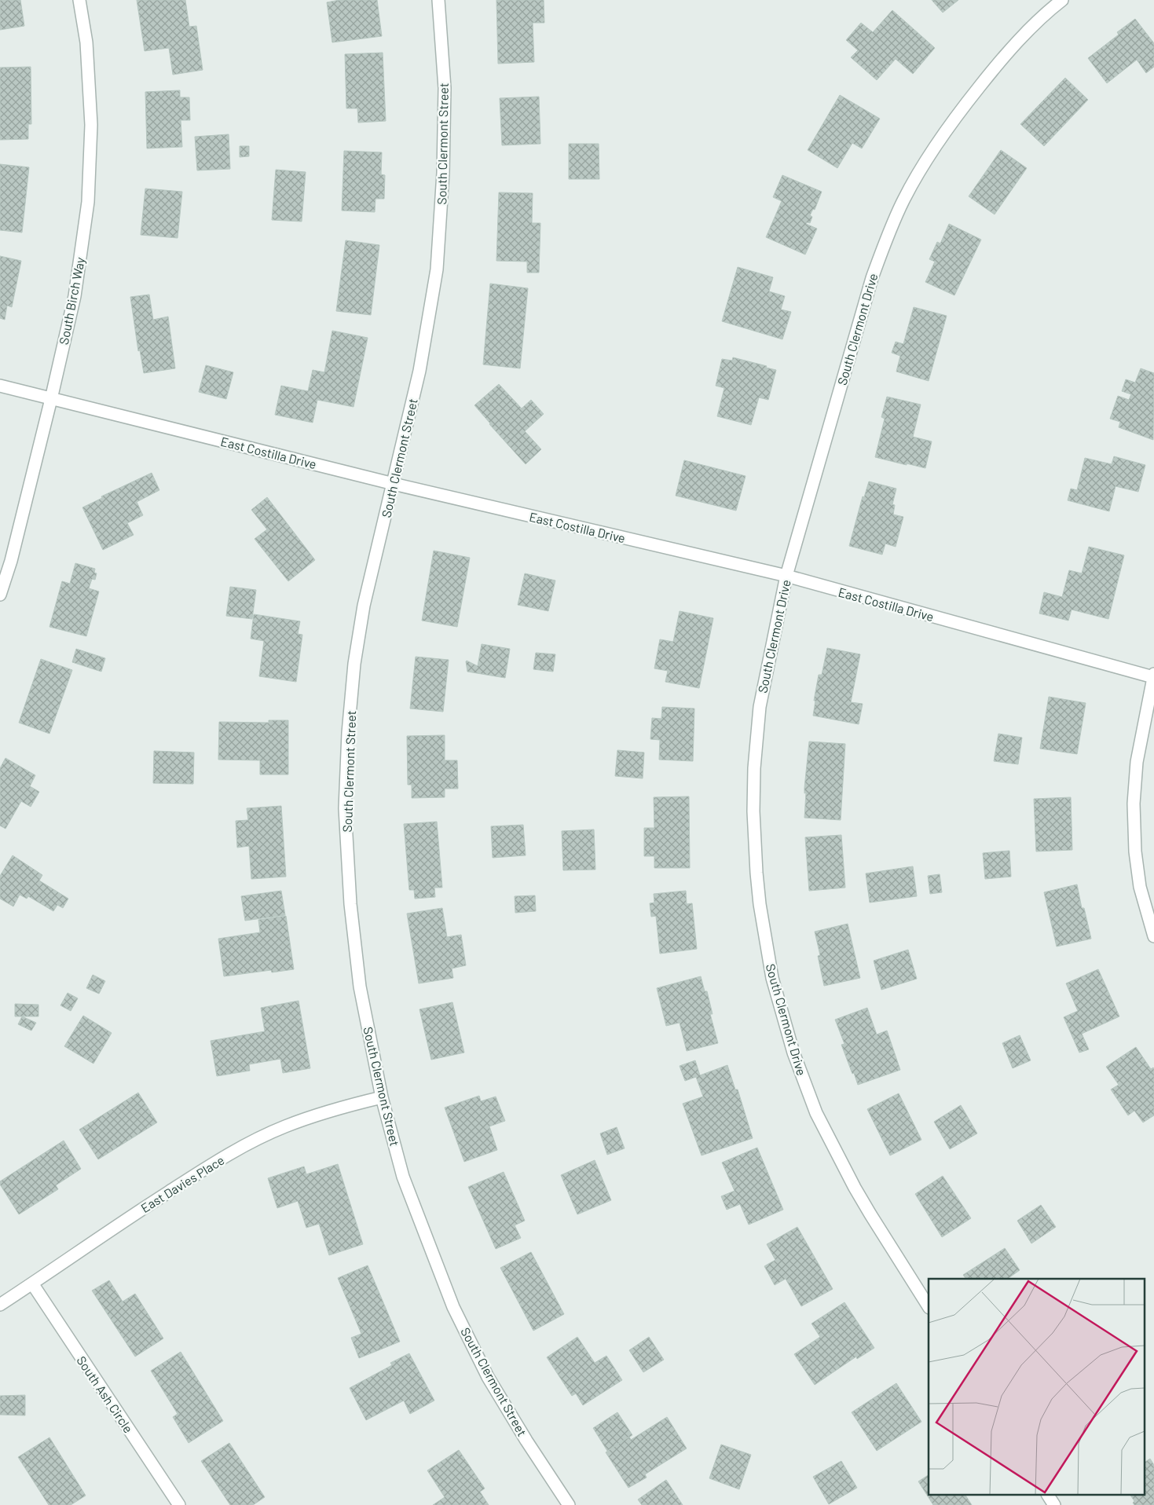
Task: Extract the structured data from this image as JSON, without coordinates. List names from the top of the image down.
{
  "streets": {
    "street": [
      "South Clermont Street",
      "South Birch Way",
      "South Clermont Drive",
      "East Costilla Drive",
      "East Davies Place",
      "South Ash Circle"
    ]
  },
  "crossings": [
    ["South Clermont Street", "East Costilla Drive"],
    ["South Clermont Street", "East Davies Place"],
    ["South Birch Way", "East Costilla Drive"],
    ["South Clermont Drive", "East Costilla Drive"],
    ["East Davies Place", "South Ash Circle"]
  ]
}
